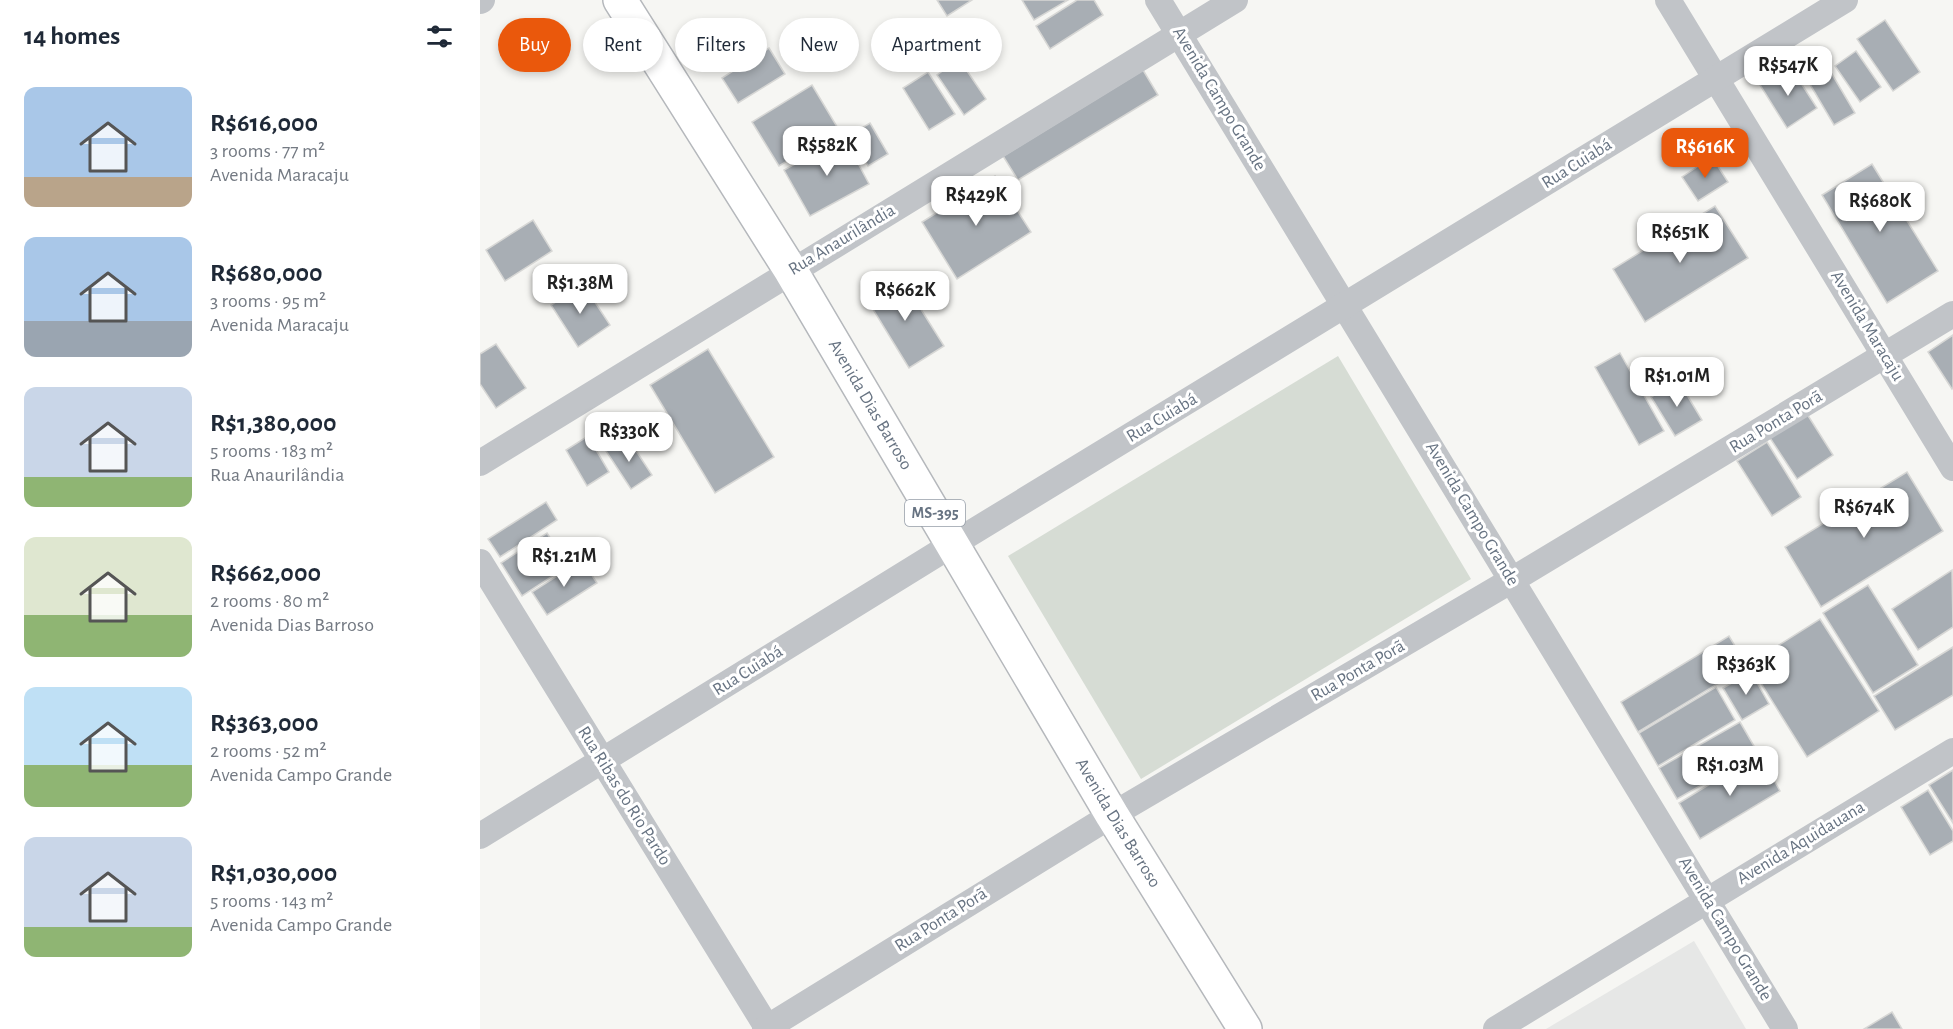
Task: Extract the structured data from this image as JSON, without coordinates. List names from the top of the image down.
{
  "streets": {
    "main road": ["Avenida Dias Barroso", "MS-395"],
    "street": [
      "Avenida Campo Grande",
      "Rua Cuiabá",
      "Rua Anaurilândia",
      "Avenida Maracaju",
      "Rua Ponta Porã",
      "Rua Ribas do Rio Pardo",
      "Avenida Aquidauana"
    ]
  },
  "crossings": [
    ["Avenida Campo Grande", "Rua Cuiabá"],
    ["Avenida Campo Grande", "Rua Anaurilândia"],
    ["Avenida Campo Grande", "Rua Ponta Porã"],
    ["Avenida Campo Grande", "Avenida Aquidauana"],
    ["Rua Cuiabá", "Avenida Maracaju"],
    ["Rua Cuiabá", "Avenida Dias Barroso"],
    ["Rua Cuiabá", "Rua Ribas do Rio Pardo"],
    ["Rua Anaurilândia", "Avenida Dias Barroso"],
    ["Avenida Maracaju", "Rua Ponta Porã"],
    ["Avenida Dias Barroso", "Rua Ponta Porã"],
    ["Rua Ponta Porã", "Rua Ribas do Rio Pardo"]
  ],
  "page": {
    "heading": "14 homes",
    "chip": [
      "Buy",
      "Rent",
      "Filters",
      "New",
      "Apartment"
    ],
    "price": [
      "R$547K",
      "R$582K",
      "R$616K",
      "R$429K",
      "R$680K",
      "R$651K",
      "R$1.38M",
      "R$662K",
      "R$1.01M",
      "R$330K",
      "R$674K",
      "R$1.21M",
      "R$363K",
      "R$1.03M"
    ],
    "list": [
      {
        "name": "R$616,000",
        "note": "3 rooms · 77 m² · Avenida Maracaju"
      },
      {
        "name": "R$680,000",
        "note": "3 rooms · 95 m² · Avenida Maracaju"
      },
      {
        "name": "R$1,380,000",
        "note": "5 rooms · 183 m² · Rua Anaurilândia"
      },
      {
        "name": "R$662,000",
        "note": "2 rooms · 80 m² · Avenida Dias Barroso"
      },
      {
        "name": "R$363,000",
        "note": "2 rooms · 52 m² · Avenida Campo Grande"
      },
      {
        "name": "R$1,030,000",
        "note": "5 rooms · 143 m² · Avenida Campo Grande"
      }
    ]
  }
}
